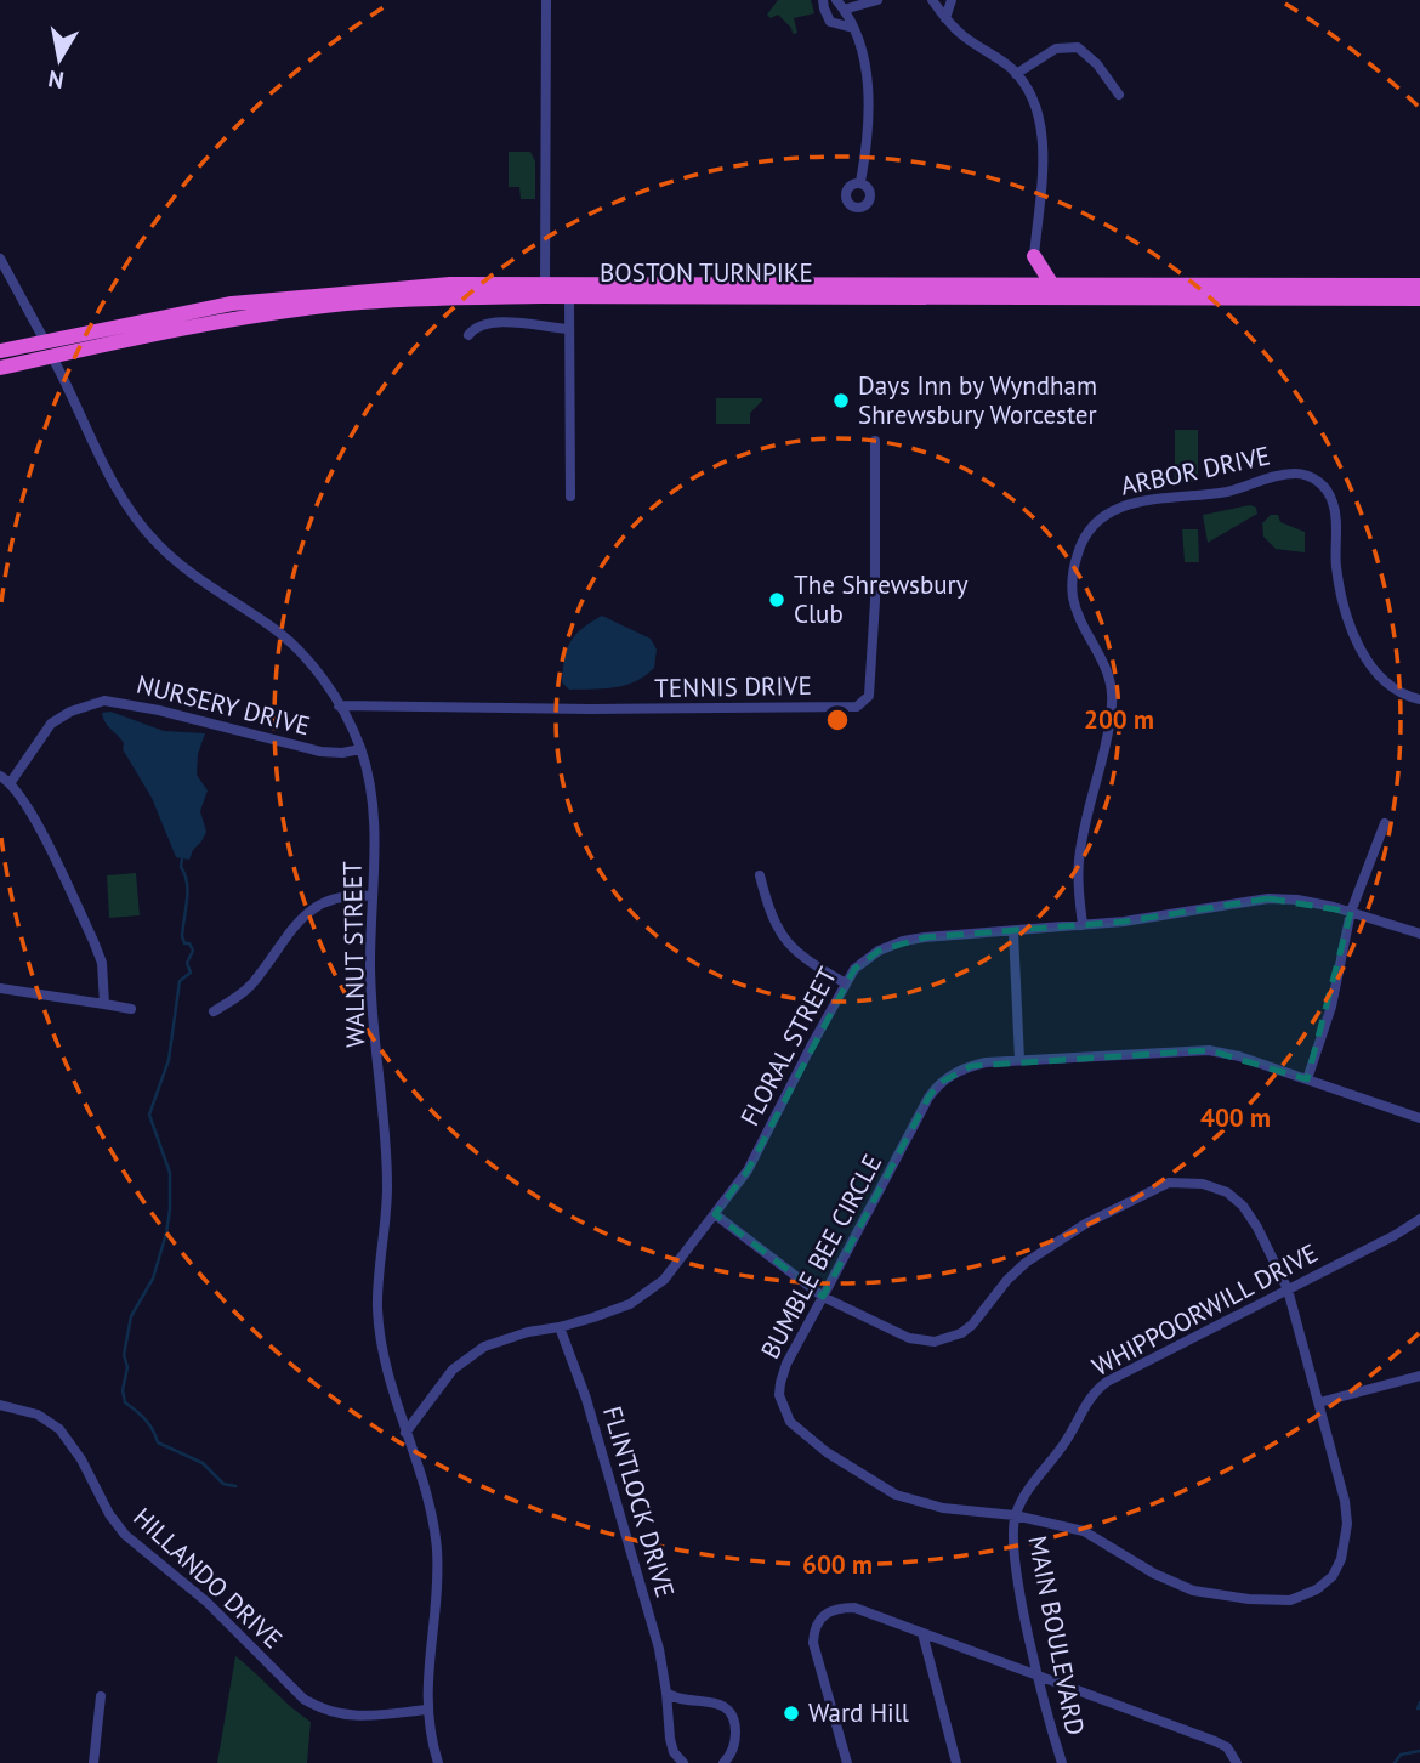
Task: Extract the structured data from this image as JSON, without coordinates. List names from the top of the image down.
{
  "streets": {
    "highway": ["BOSTON TURNPIKE"],
    "street": [
      "ARBOR DRIVE",
      "TENNIS DRIVE",
      "NURSERY DRIVE",
      "WALNUT STREET",
      "FLORAL STREET",
      "BUMBLE BEE CIRCLE",
      "WHIPPOORWILL DRIVE",
      "FLINTLOCK DRIVE",
      "HILLANDO DRIVE",
      "MAIN BOULEVARD"
    ]
  },
  "crossings": [
    ["BOSTON TURNPIKE", "WALNUT STREET"],
    ["ARBOR DRIVE", "FLORAL STREET"],
    ["TENNIS DRIVE", "WALNUT STREET"],
    ["NURSERY DRIVE", "WALNUT STREET"],
    ["WALNUT STREET", "FLORAL STREET"],
    ["WALNUT STREET", "HILLANDO DRIVE"],
    ["FLORAL STREET", "BUMBLE BEE CIRCLE"],
    ["FLORAL STREET", "FLINTLOCK DRIVE"],
    ["BUMBLE BEE CIRCLE", "WHIPPOORWILL DRIVE"],
    ["BUMBLE BEE CIRCLE", "MAIN BOULEVARD"],
    ["WHIPPOORWILL DRIVE", "MAIN BOULEVARD"]
  ],
  "places": ["Days Inn by Wyndham Shrewsbury Worcester", "The Shrewsbury Club", "Ward Hill"],
  "north": "bottom",
  "rings": ["200 m", "400 m", "600 m"]
}
